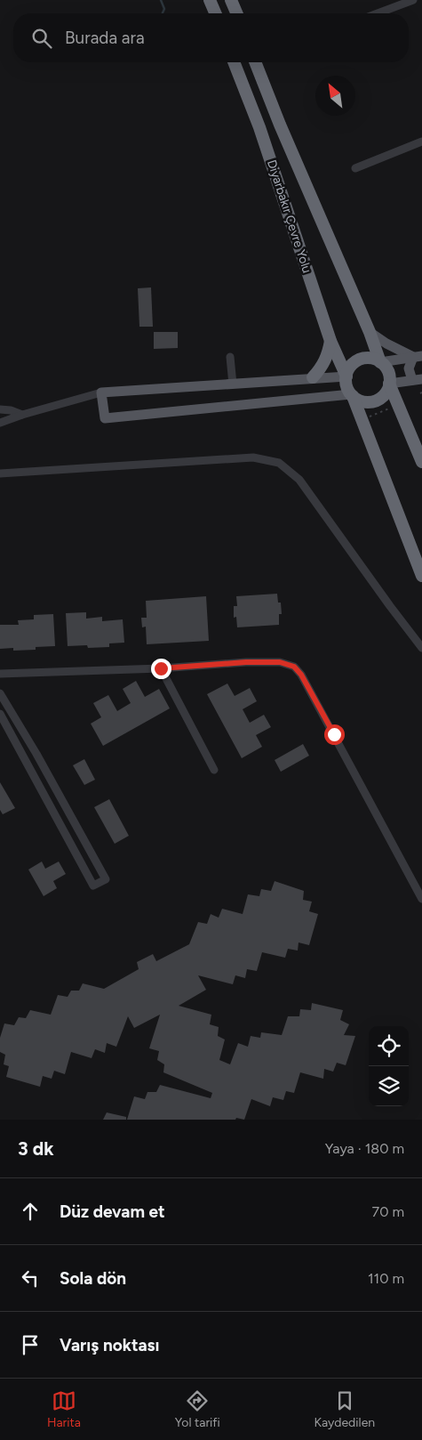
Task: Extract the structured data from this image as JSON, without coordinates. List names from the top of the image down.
{
  "streets": {
    "highway": ["Diyarbakır Çevre Yolu"]
  },
  "north": "top left",
  "page": {
    "search": "Burada ara",
    "heading": ["3 dk", "Yaya · 180 m"],
    "list": [
      ["Düz devam et", "70 m"],
      ["Sola dön", "110 m"],
      "Varış noktası"
    ],
    "nav": ["Harita", "Yol tarifi", "Kaydedilen"]
  }
}
